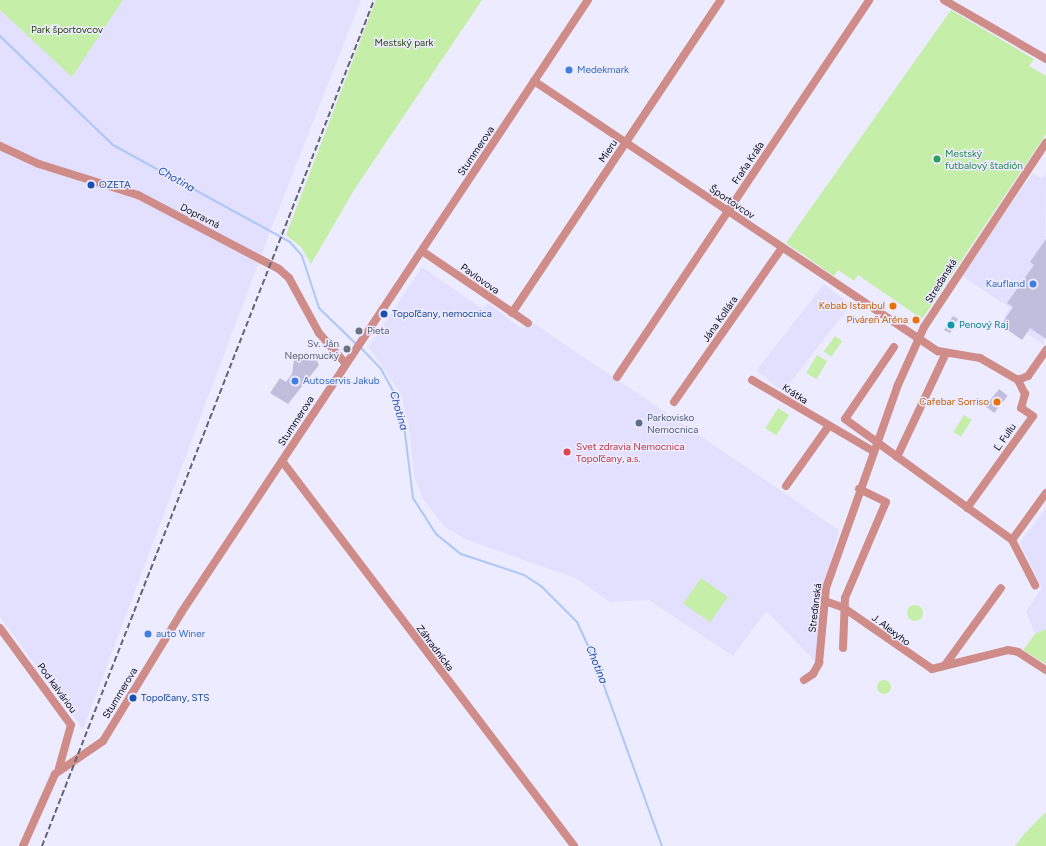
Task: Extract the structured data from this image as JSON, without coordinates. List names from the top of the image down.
{
  "streets": {
    "street": [
      "Stummerova",
      "Mieru",
      "Fraňa Kráľa",
      "Športovcov",
      "Dopravná",
      "Pavlovova",
      "Streďanská",
      "Jána Kollára",
      "Krátka",
      "Ľ. Fullu",
      "J. Alexyho",
      "Záhradnícka",
      "Pod kalváriou"
    ]
  },
  "crossings": [
    ["Stummerova", "Športovcov"],
    ["Stummerova", "Dopravná"],
    ["Stummerova", "Pavlovova"],
    ["Stummerova", "Záhradnícka"],
    ["Stummerova", "Pod kalváriou"],
    ["Mieru", "Športovcov"],
    ["Mieru", "Pavlovova"],
    ["Fraňa Kráľa", "Športovcov"],
    ["Športovcov", "Streďanská"],
    ["Športovcov", "Jána Kollára"],
    ["Športovcov", "Ľ. Fullu"],
    ["Streďanská", "Krátka"],
    ["Streďanská", "J. Alexyho"]
  ],
  "water": ["Chotina"],
  "parks": ["Park športovcov", "Mestský park"],
  "places": [
    "Medekmark",
    "Mestský futbalový štadión",
    "OZETA",
    "Kaufland",
    "Kebab Istanbul",
    "Topoľčany, nemocnica",
    "Piváreň Aréna",
    "Penový Raj",
    "Pieta",
    "Sv. Ján Nepomucký",
    "Autoservis Jakub",
    "Cafebar Sorriso",
    "Parkovisko Nemocnica",
    "Svet zdravia Nemocnica Topoľčany, a.s.",
    "auto Winer",
    "Topoľčany, STS"
  ]
}
